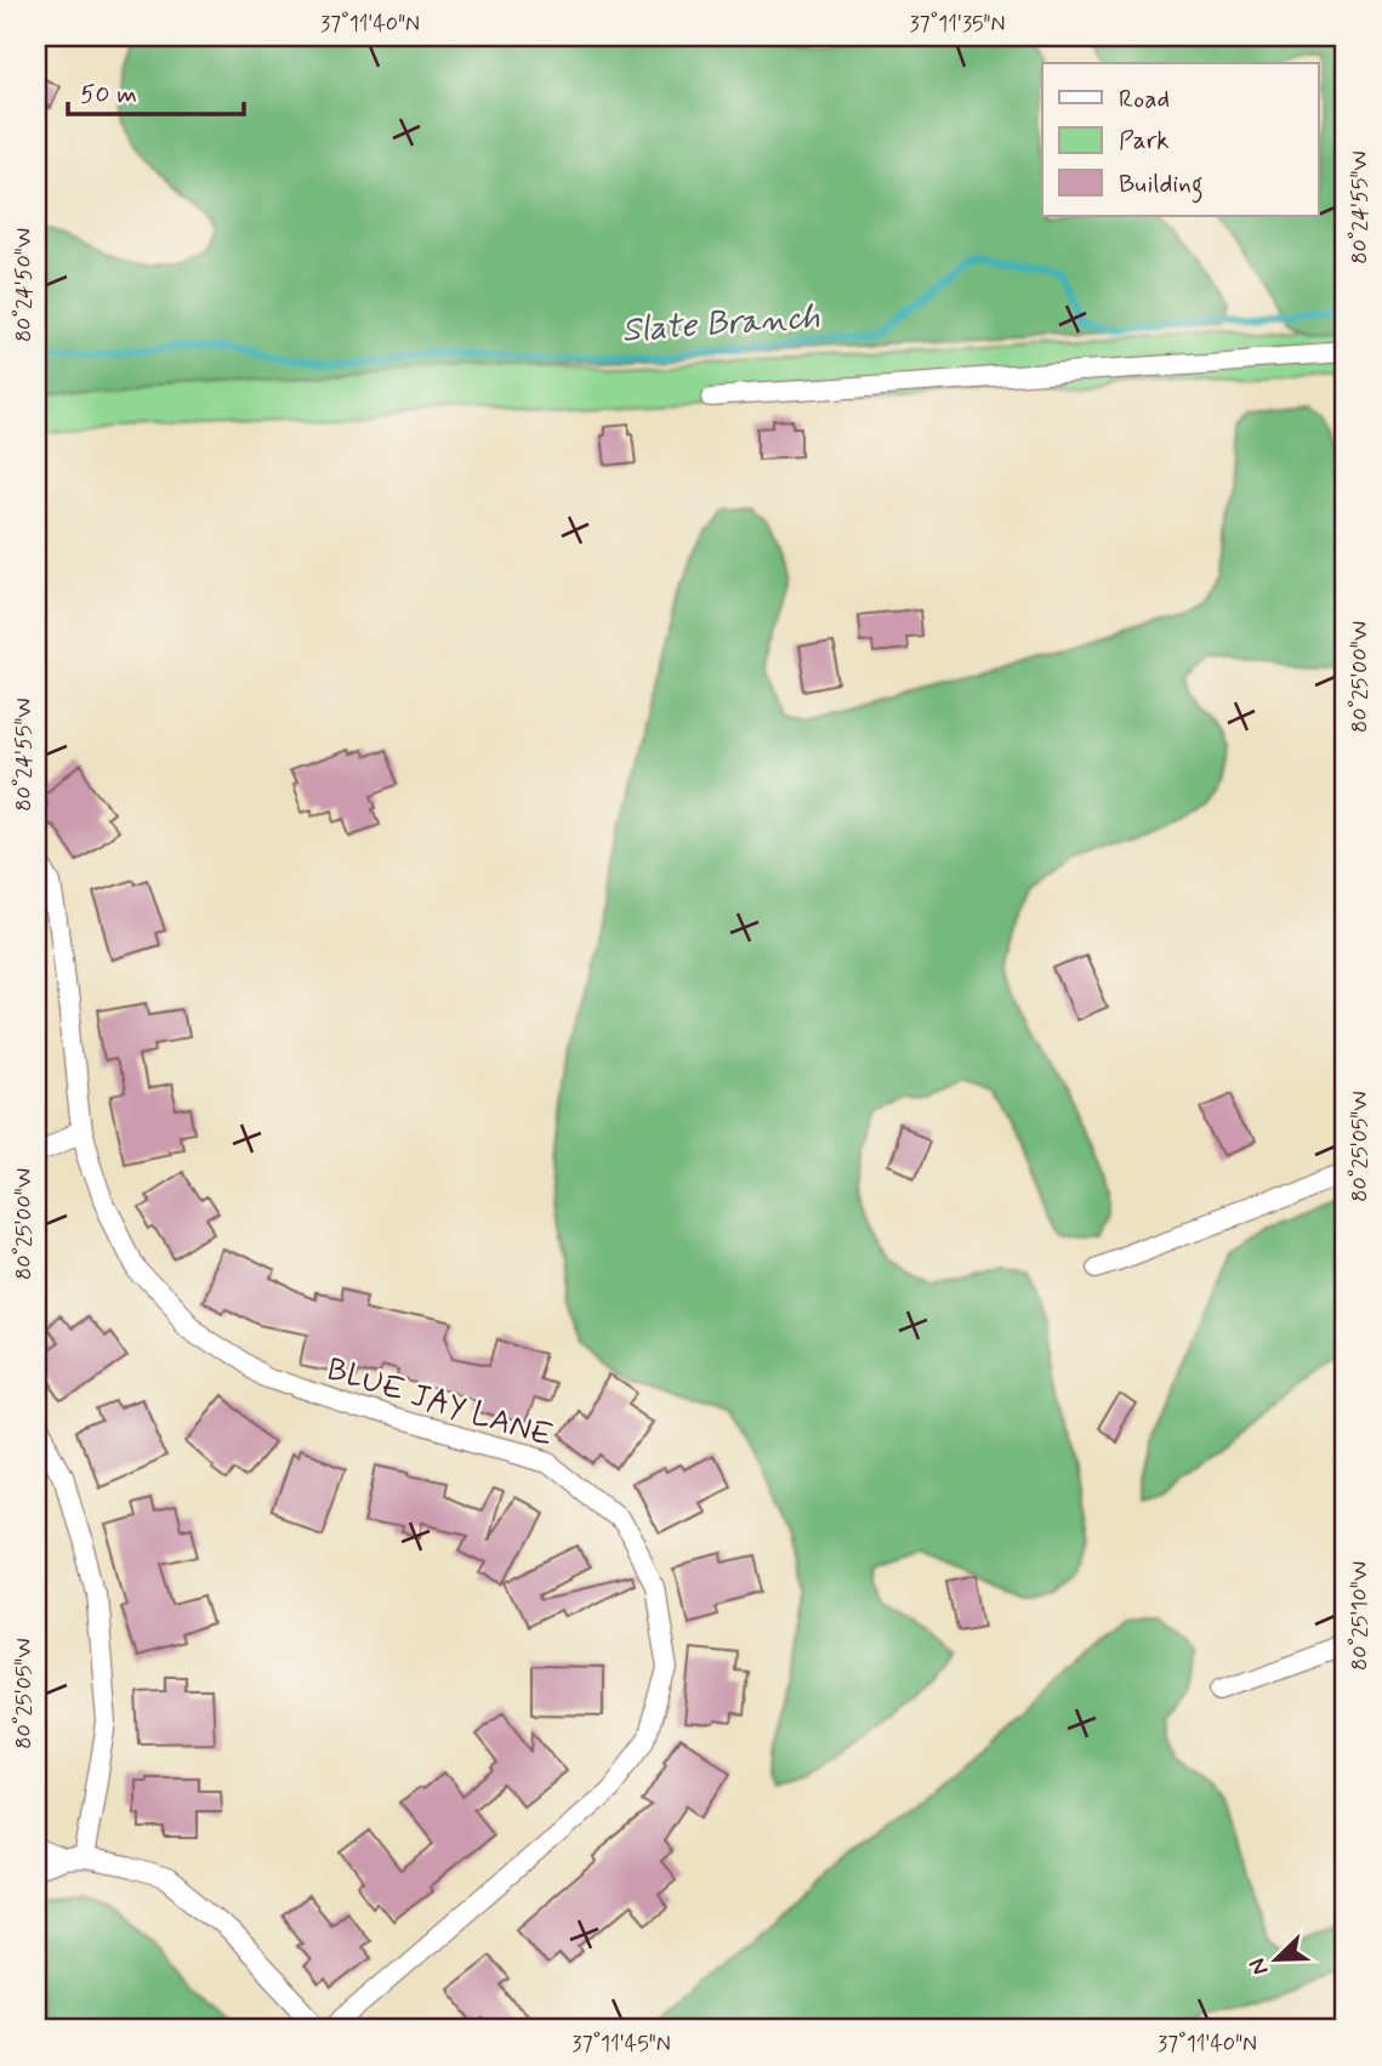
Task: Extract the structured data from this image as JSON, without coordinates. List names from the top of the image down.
{
  "streets": {
    "street": ["BLUE JAY LANE"]
  },
  "water": ["Slate Branch"],
  "legend": ["Road", "Park", "Building"],
  "scale_bar": "50 m",
  "north": "bottom left",
  "coordinates": [
    "37°11'40\"N",
    "37°11'35\"N",
    "80°24'55\"W",
    "80°24'50\"W",
    "80°25'00\"W",
    "80°25'05\"W",
    "80°25'10\"W",
    "37°11'45\"N"
  ]
}
